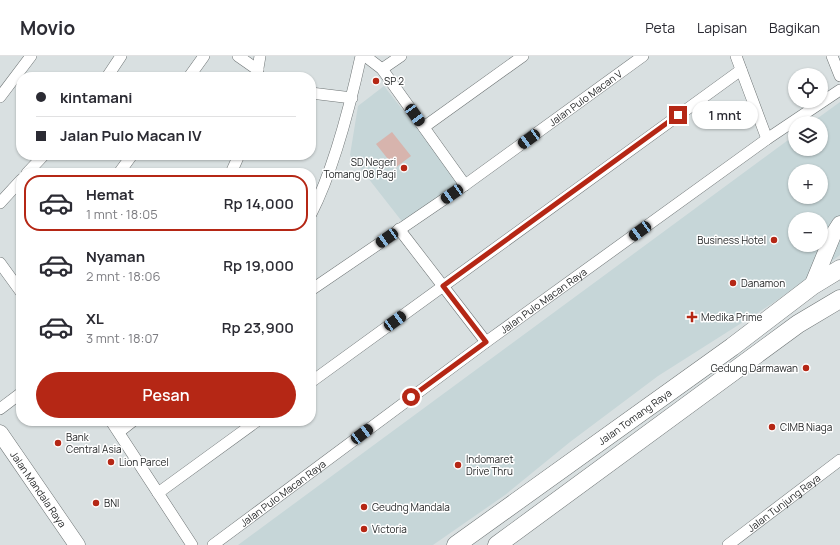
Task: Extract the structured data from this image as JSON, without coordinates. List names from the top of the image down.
{
  "streets": {
    "main road": ["Jalan Tomang Raya"],
    "street": [
      "Jalan Pulo Macan V",
      "Jalan Pulo Macan Raya",
      "Jalan Mandala Raya",
      "Jalan Tunjung Raya"
    ]
  },
  "places": {
    "other": [
      "SP 2",
      "SD Negeri Tomang 08 Pagi",
      "Business Hotel",
      "Danamon",
      "Gedung Darmawan",
      "CIMB Niaga",
      "Bank Central Asia",
      "Lion Parcel",
      "Indomaret Drive Thru",
      "BNI",
      "Geudng Mandala",
      "Victoria"
    ],
    "health": ["Medika Prime"]
  },
  "page": {
    "header": "Movio",
    "nav": ["Peta", "Lapisan", "Bagikan"],
    "map_buttons": ["+", "−"],
    "banner": ["kintamani", "Jalan Pulo Macan IV"],
    "bubble": "1 mnt",
    "list": [
      {
        "name": "Hemat",
        "note": "1 mnt · 18:05",
        "value": "Rp 14,000"
      },
      {
        "name": "Nyaman",
        "note": "2 mnt · 18:06",
        "value": "Rp 19,000"
      },
      {
        "name": "XL",
        "note": "3 mnt · 18:07",
        "value": "Rp 23,900"
      }
    ],
    "buttons": "Pesan"
  }
}
